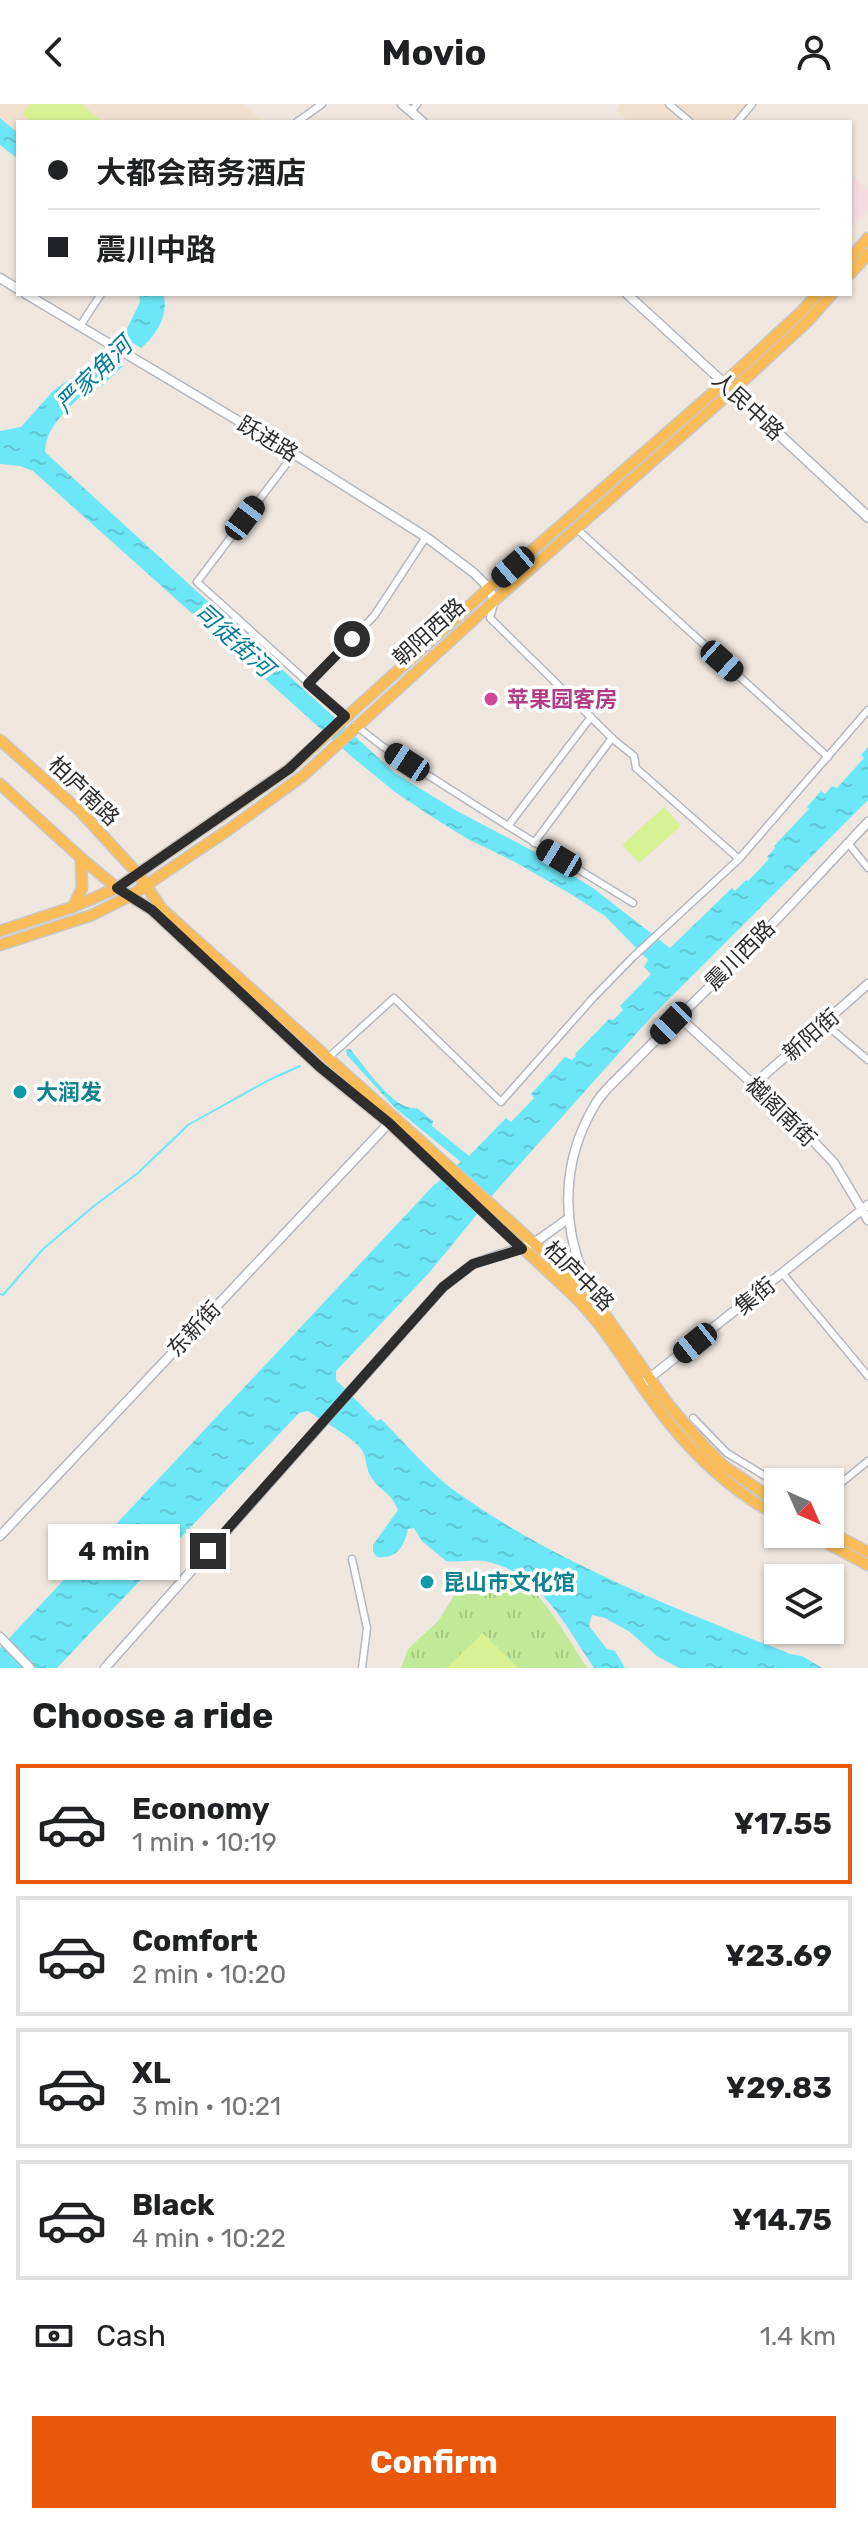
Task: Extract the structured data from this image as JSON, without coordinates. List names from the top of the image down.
{
  "streets": {
    "main road": [
      "人民中路",
      "朝阳西路",
      "柏庐南路",
      "柏庐中路"
    ],
    "street": [
      "跃进路",
      "震川西路",
      "新阳街",
      "樾阁南街",
      "集街",
      "东新街"
    ]
  },
  "crossings": [
    ["人民中路", "朝阳西路"],
    ["跃进路", "朝阳西路"],
    ["朝阳西路", "柏庐南路"],
    ["朝阳西路", "柏庐中路"],
    ["柏庐南路", "柏庐中路"],
    ["震川西路", "樾阁南街"],
    ["震川西路", "柏庐中路"],
    ["新阳街", "樾阁南街"],
    ["樾阁南街", "集街"],
    ["柏庐中路", "集街"],
    ["柏庐中路", "东新街"]
  ],
  "water": ["严家角河", "司徒街河"],
  "places": ["苹果园客房", "大润发", "昆山市文化馆"],
  "north": "bottom right",
  "page": {
    "header": "Movio",
    "banner": ["大都会商务酒店", "震川中路"],
    "bubble": "4 min",
    "heading": "Choose a ride",
    "list": [
      {
        "name": "Economy",
        "note": "1 min · 10:19",
        "value": "¥17.55"
      },
      {
        "name": "Comfort",
        "note": "2 min · 10:20",
        "value": "¥23.69"
      },
      {
        "name": "XL",
        "note": "3 min · 10:21",
        "value": "¥29.83"
      },
      {
        "name": "Black",
        "note": "4 min · 10:22",
        "value": "¥14.75"
      }
    ],
    "pay": ["Cash", "1.4 km"],
    "buttons": "Confirm"
  }
}
